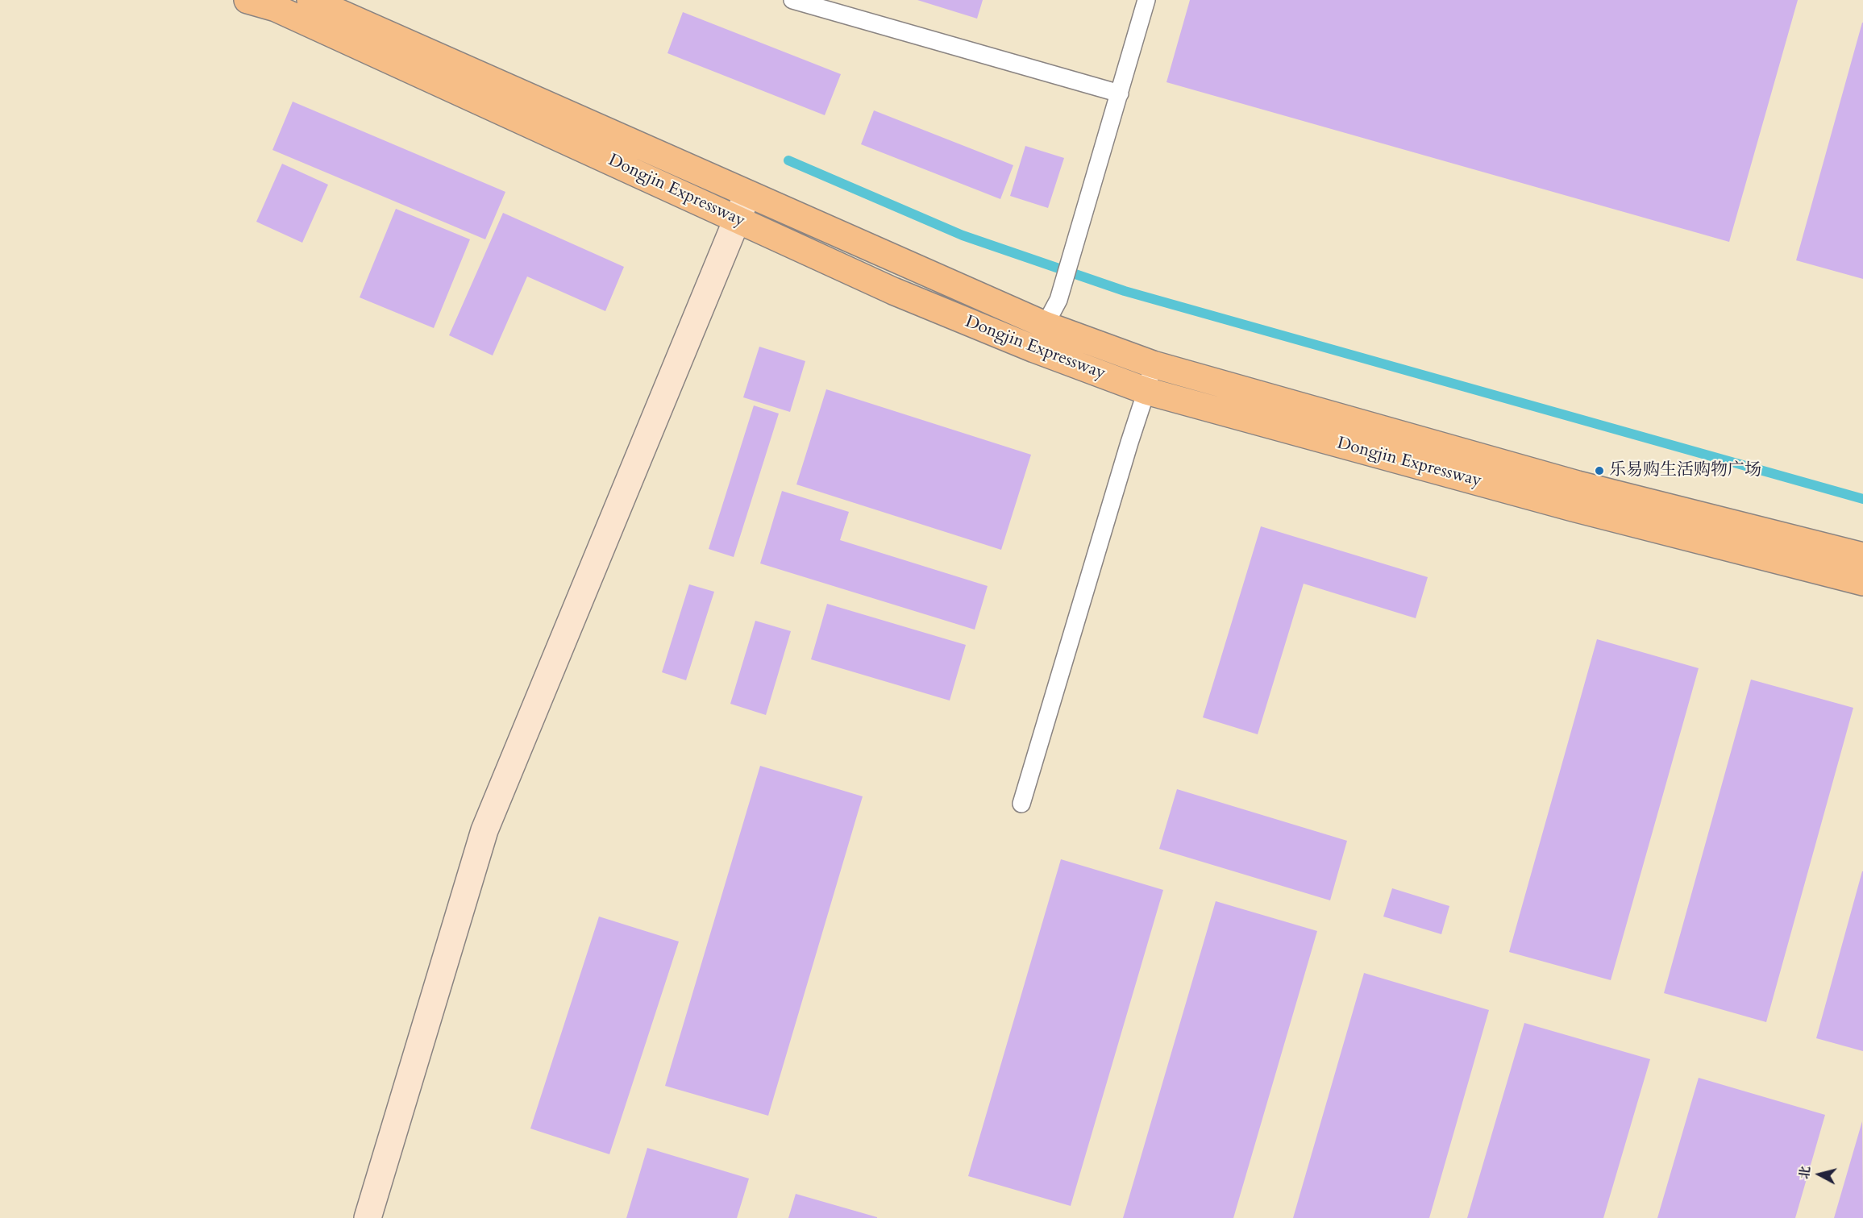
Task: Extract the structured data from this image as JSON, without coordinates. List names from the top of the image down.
{
  "streets": {
    "main road": ["Dongjin Expressway"]
  },
  "places": ["乐易购生活购物广场"],
  "north": "left"
}
